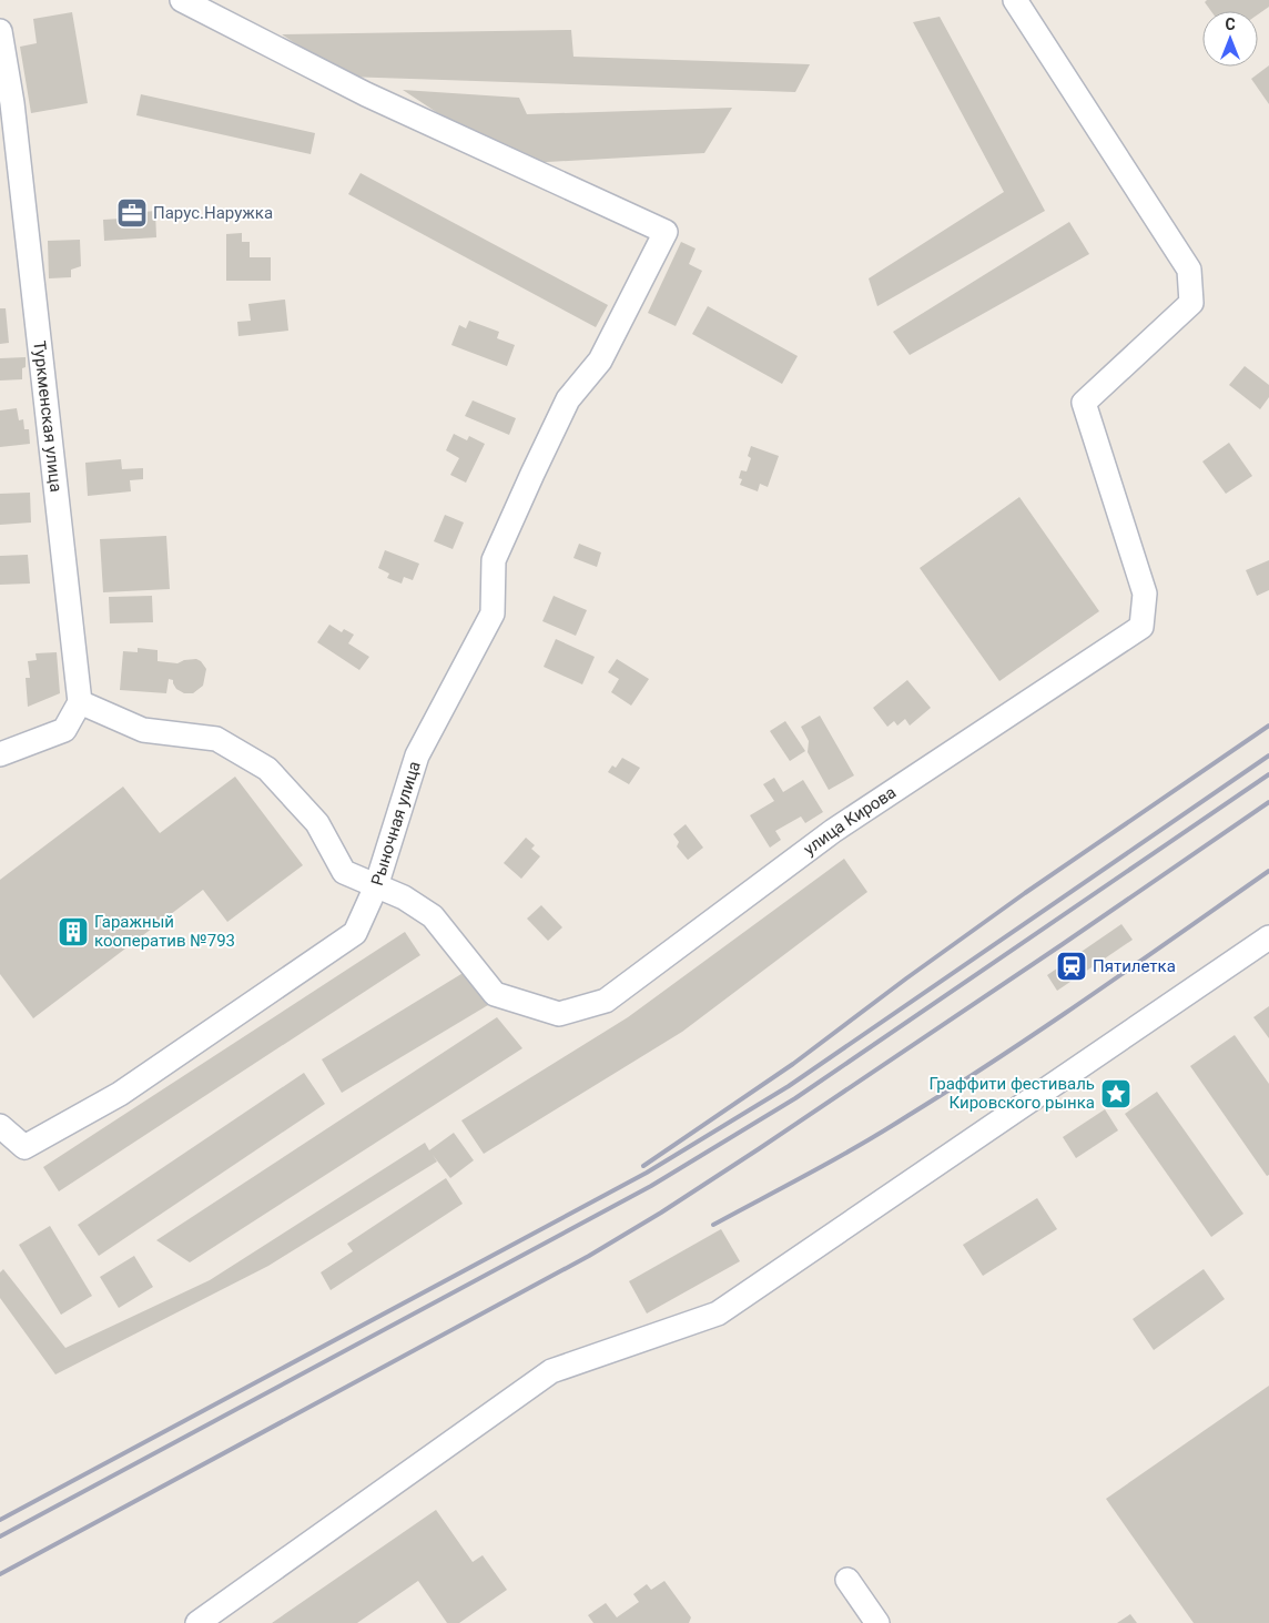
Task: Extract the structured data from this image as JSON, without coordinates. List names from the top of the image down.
{
  "streets": {
    "street": ["Туркменская улица", "улица Кирова", "Рыночная улица"]
  },
  "crossings": [
    ["улица Кирова", "Рыночная улица"]
  ],
  "places": {
    "office": ["Парус.Наружка"],
    "building": ["Гаражный кооператив №793"],
    "station": ["Пятилетка"],
    "place": ["Граффити фестиваль Кировского рынка"]
  },
  "north": "top"
}
